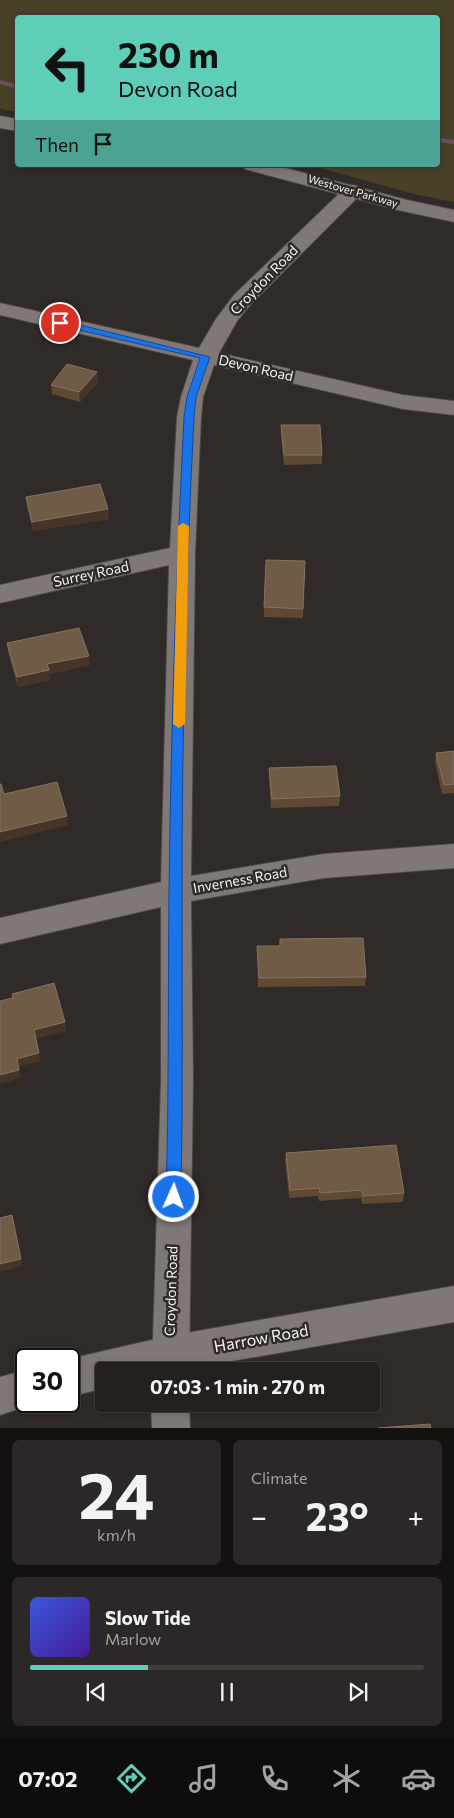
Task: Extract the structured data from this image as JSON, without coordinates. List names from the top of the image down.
{
  "streets": {
    "street": [
      "Westover Parkway",
      "Croydon Road",
      "Devon Road",
      "Surrey Road",
      "Inverness Road",
      "Harrow Road"
    ]
  },
  "crossings": [
    ["Westover Parkway", "Croydon Road"],
    ["Croydon Road", "Devon Road"],
    ["Croydon Road", "Surrey Road"],
    ["Croydon Road", "Inverness Road"],
    ["Croydon Road", "Harrow Road"]
  ],
  "page": {
    "turn": ["230 m", "Devon Road"],
    "then": "Then",
    "limit": "30",
    "trip": "07:03 · 1 min · 270 m",
    "tile": [
      ["24", "km/h"],
      "Climate"
    ],
    "heat": ["−", "23°", "+"],
    "song": ["Slow Tide", "Marlow"],
    "tabs": "07:02"
  }
}
